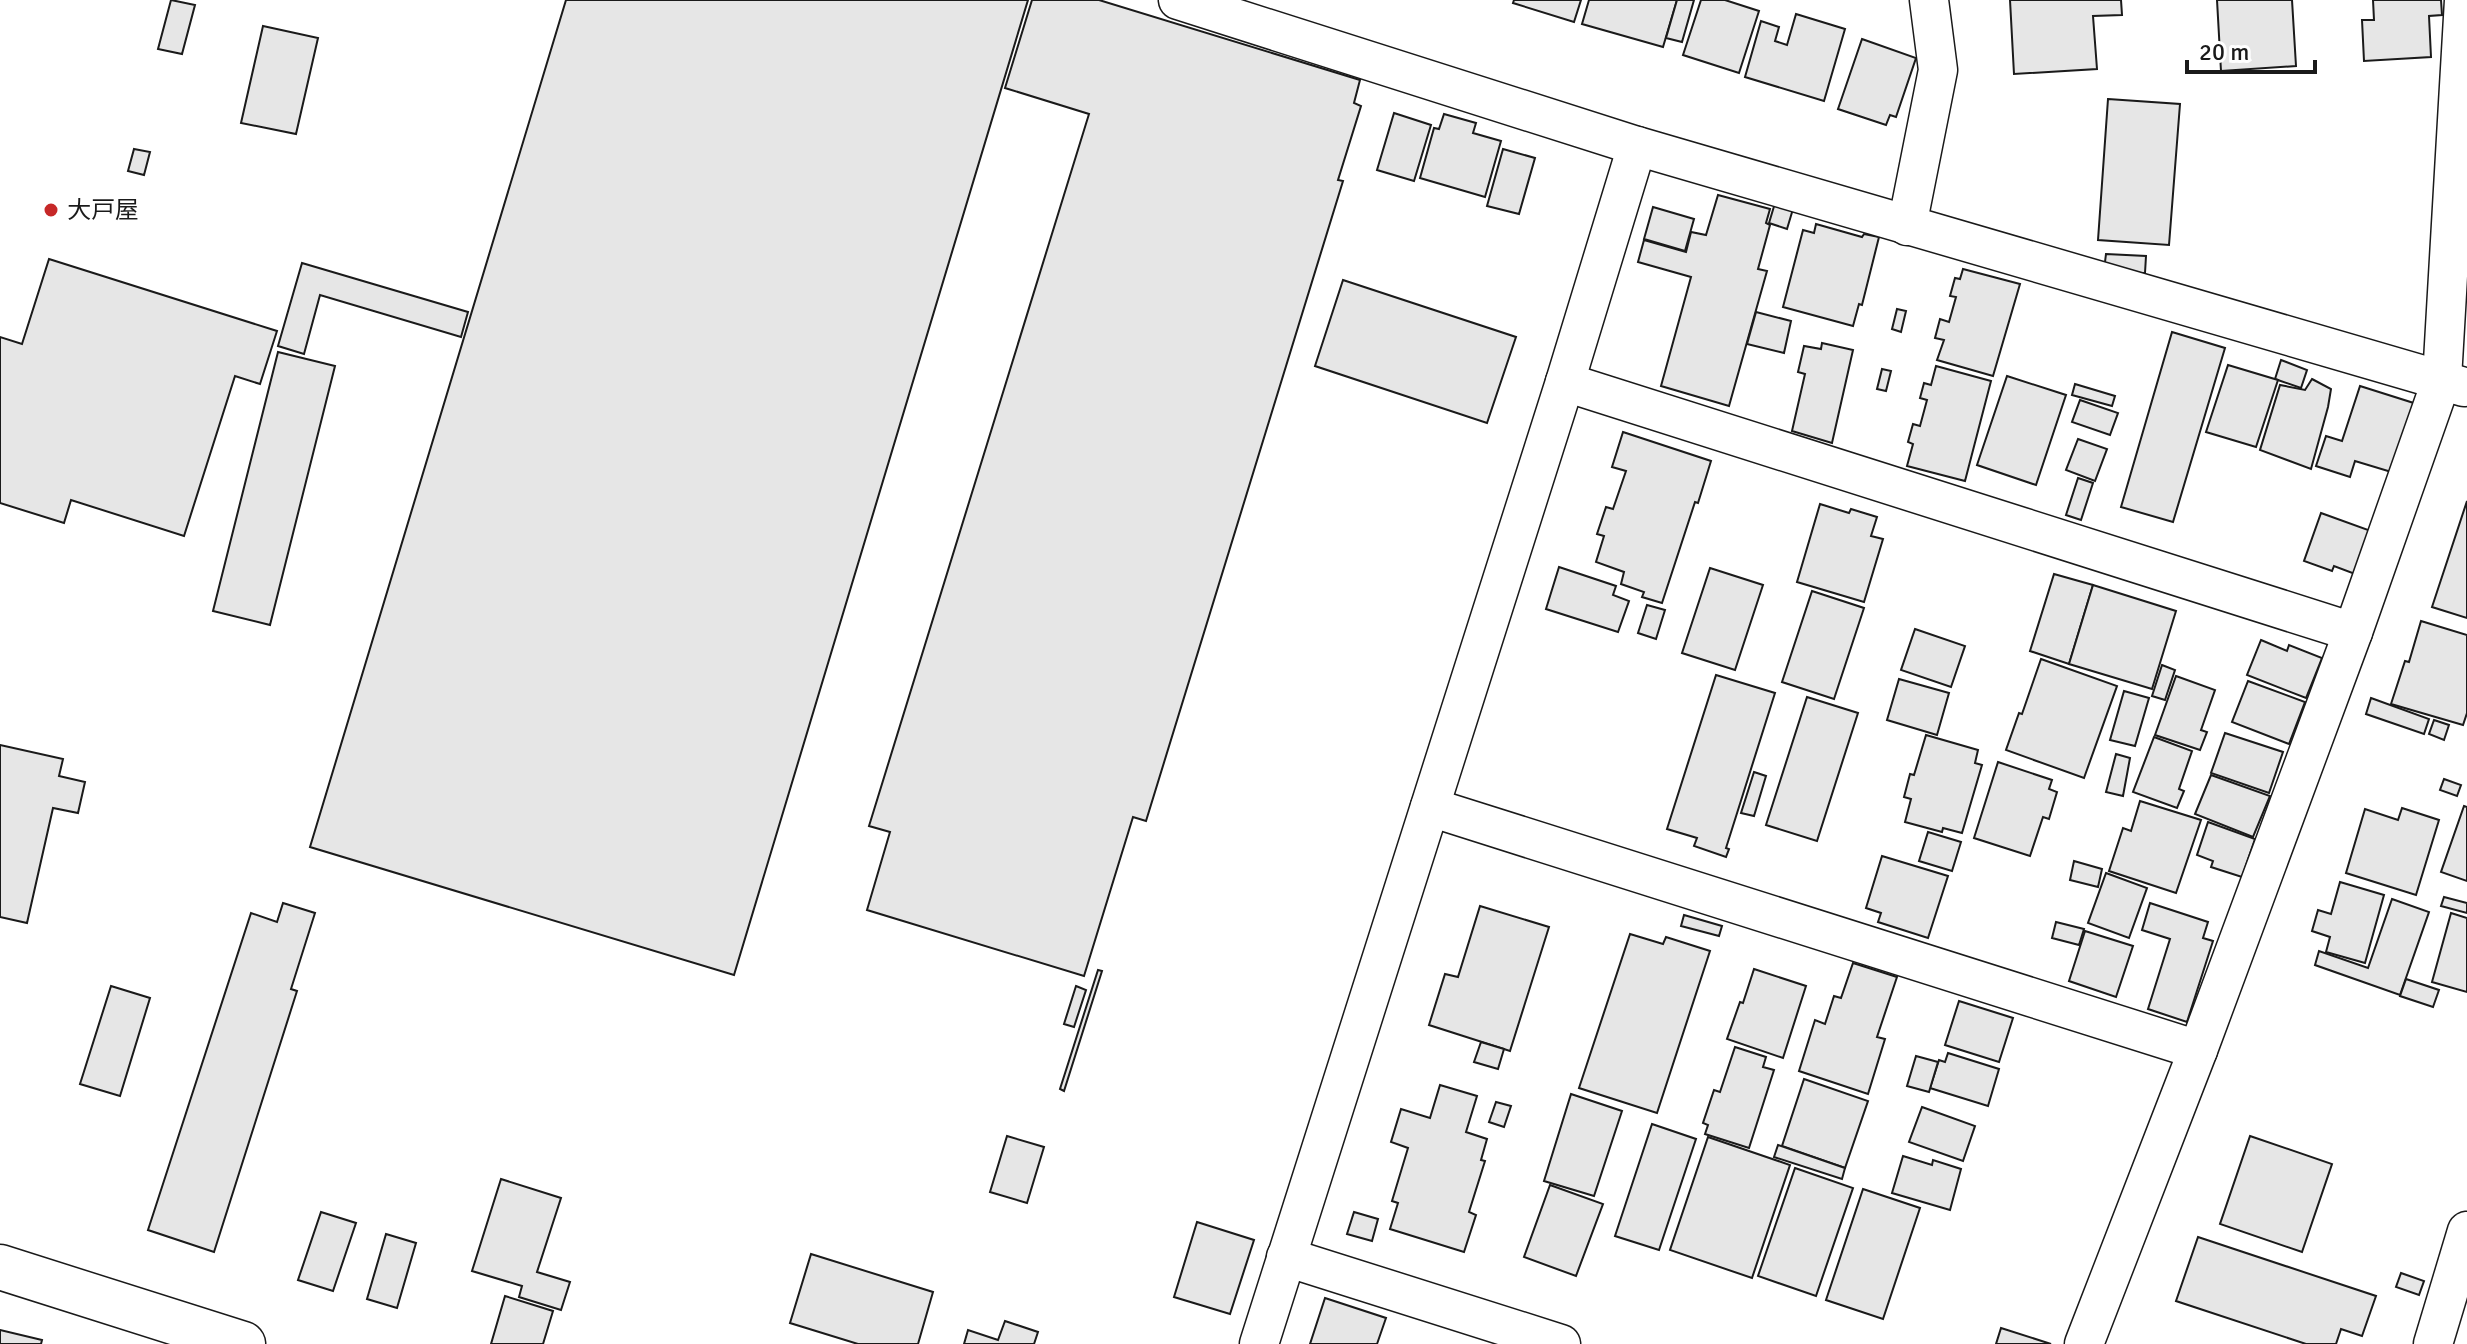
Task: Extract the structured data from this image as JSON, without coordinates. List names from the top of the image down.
{
  "places": ["大戸屋"],
  "scale_bar": "20 m"
}
